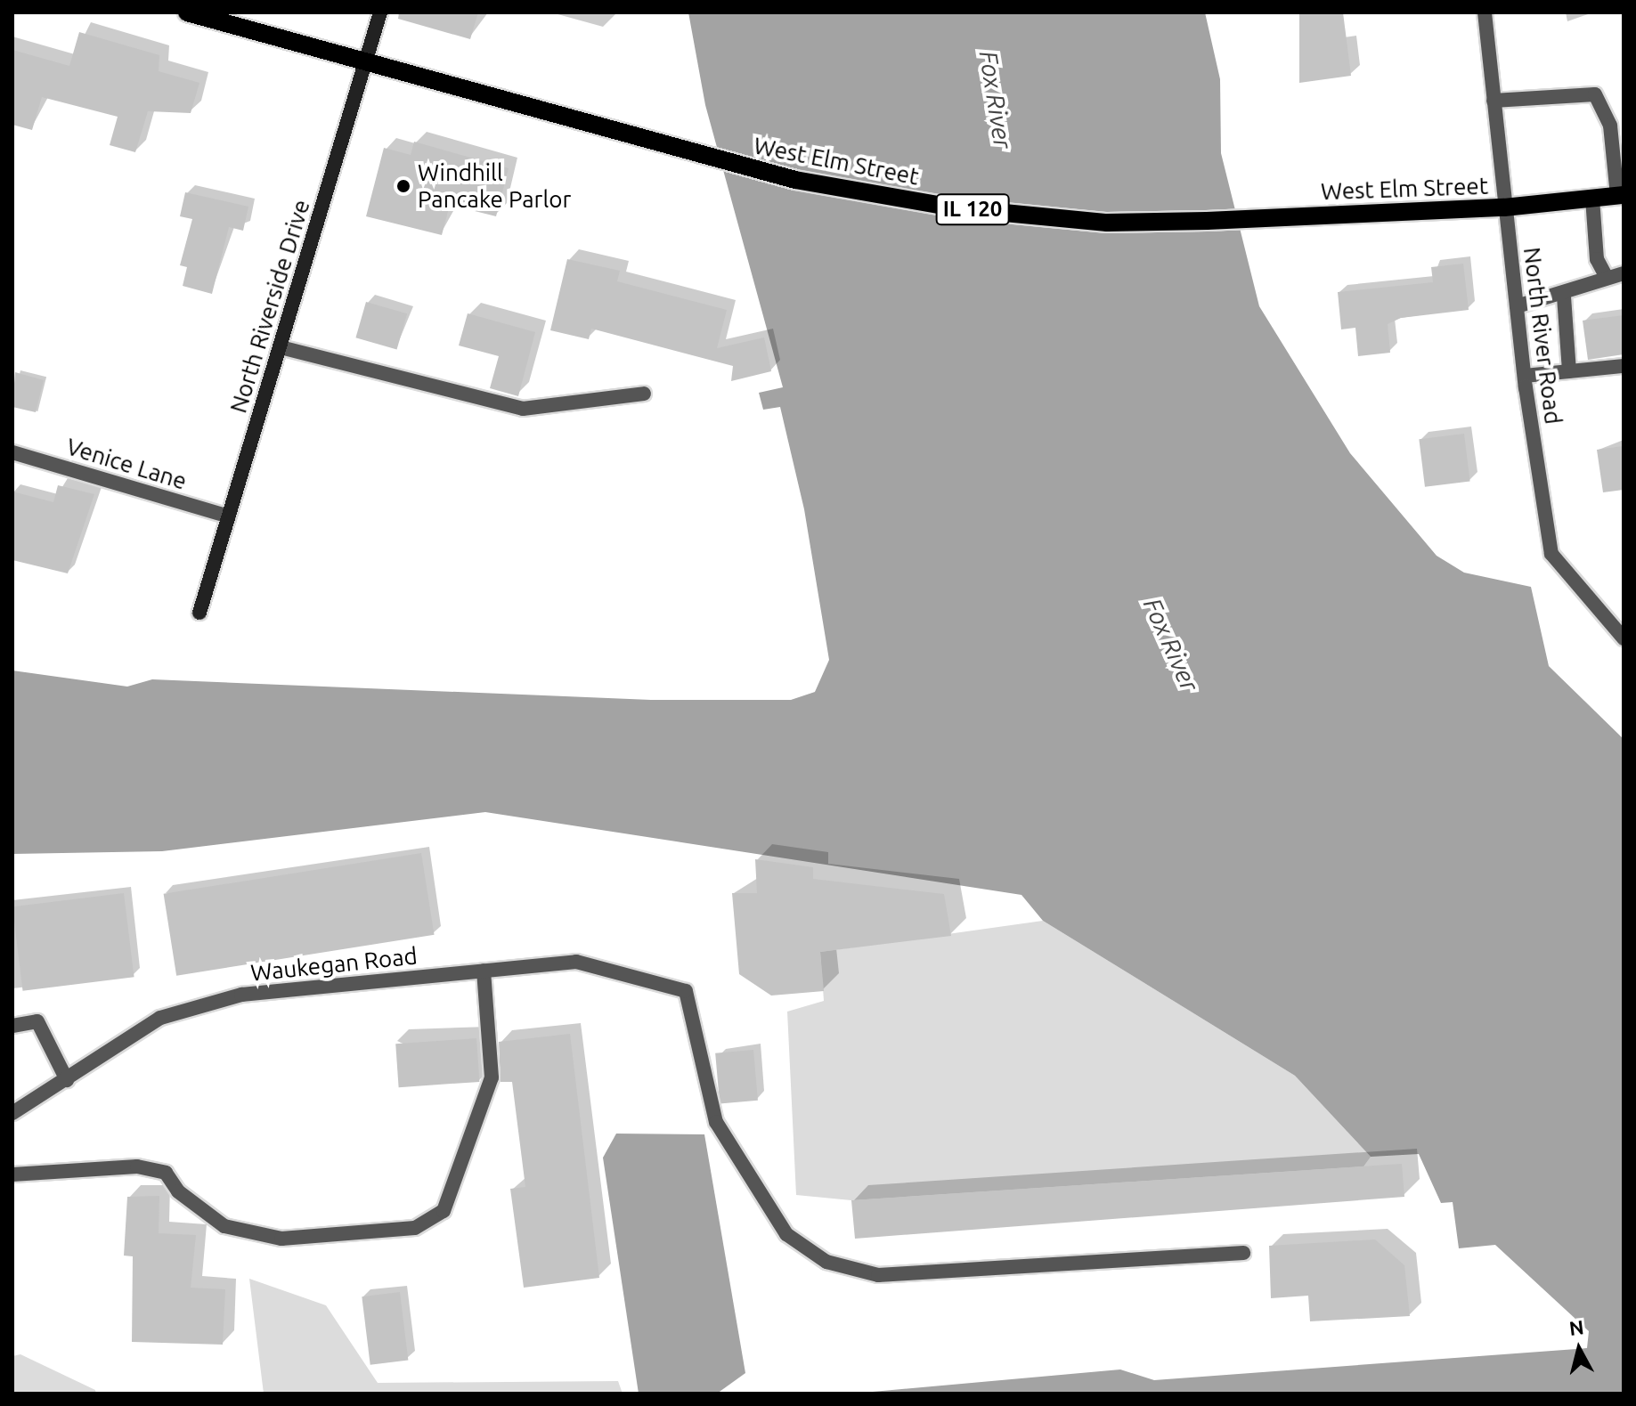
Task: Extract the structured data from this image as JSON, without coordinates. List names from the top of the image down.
{
  "streets": {
    "main road": ["West Elm Street", "IL 120"],
    "street": [
      "North Riverside Drive",
      "North River Road",
      "Venice Lane",
      "Waukegan Road"
    ]
  },
  "crossings": [
    ["West Elm Street", "North Riverside Drive"],
    ["West Elm Street", "North River Road"],
    ["North Riverside Drive", "Venice Lane"]
  ],
  "water": ["Fox River"],
  "places": ["Windhill Pancake Parlor"],
  "north": "top"
}
